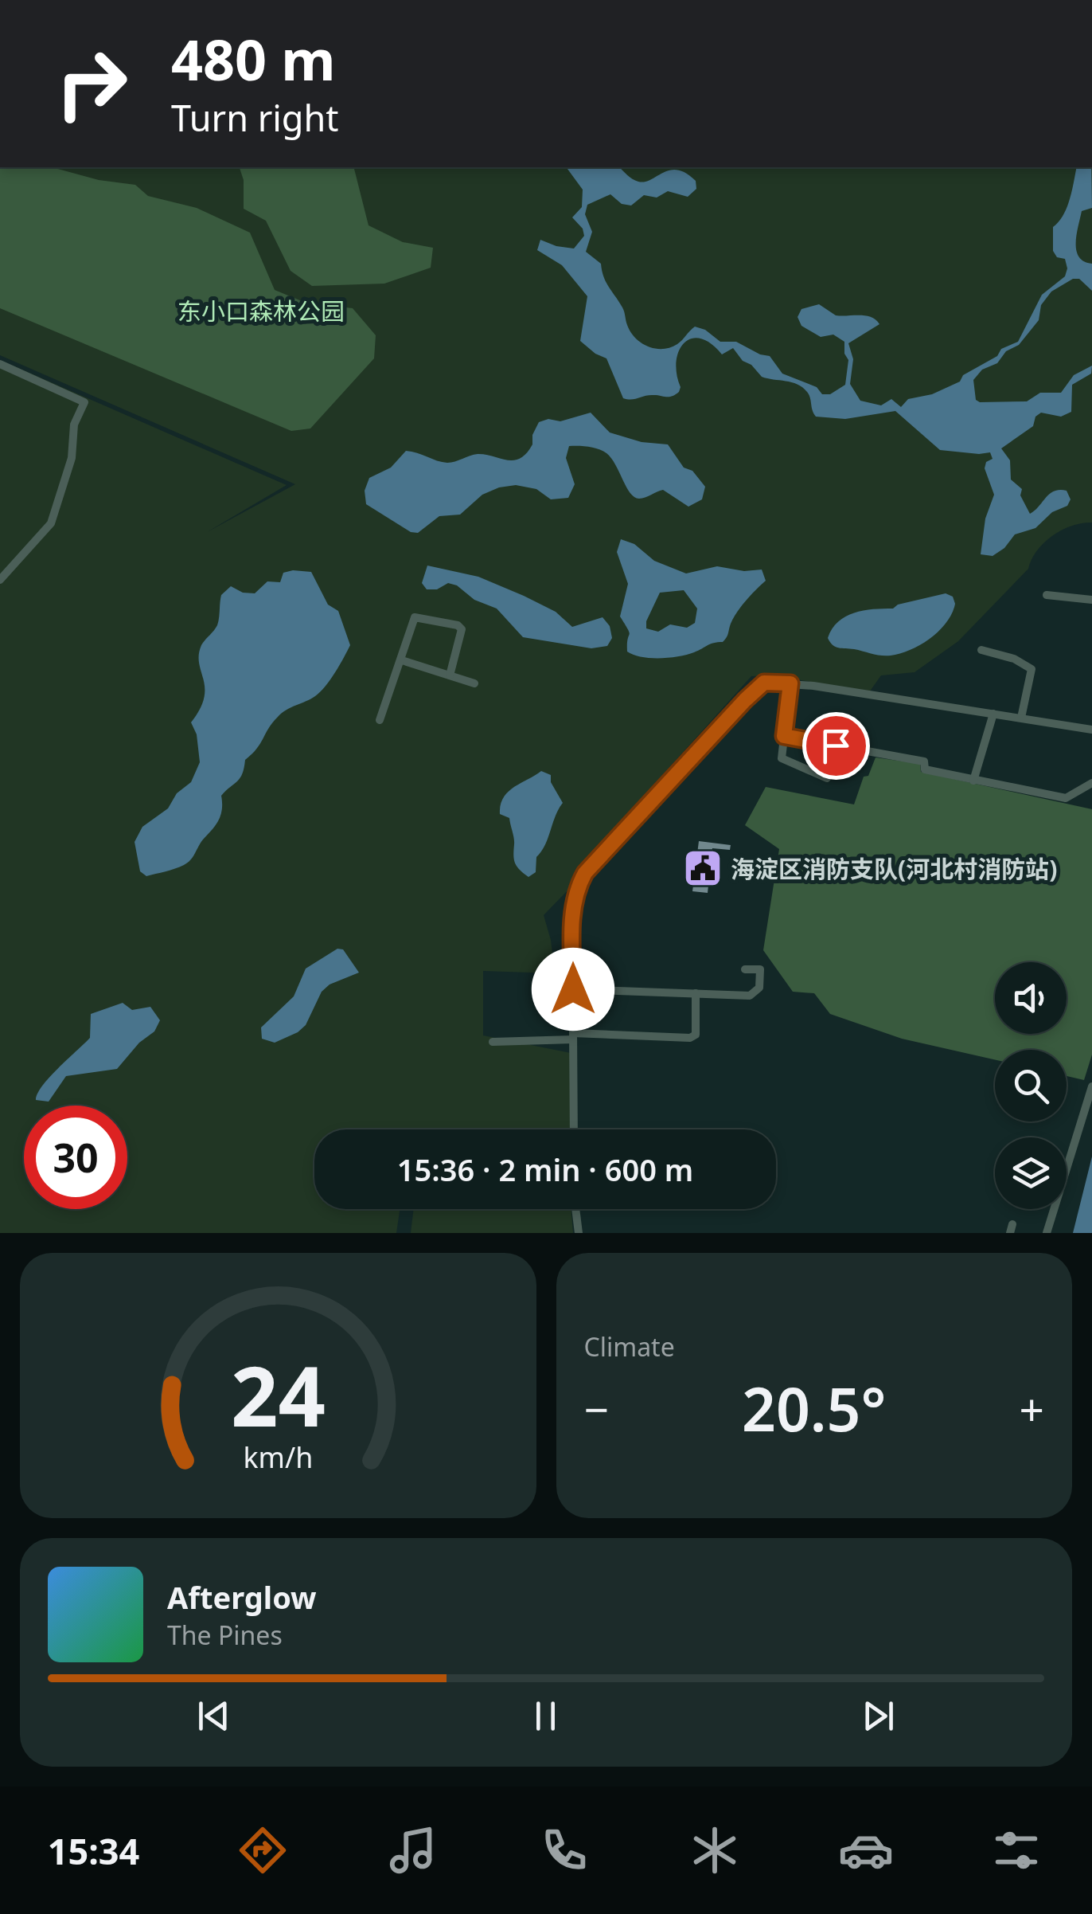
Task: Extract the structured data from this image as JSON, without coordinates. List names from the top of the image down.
{
  "parks": ["东小口森林公园"],
  "places": {
    "public building": ["海淀区消防支队(河北村消防站)"]
  },
  "page": {
    "turn": ["480 m", "Turn right"],
    "limit": "30",
    "trip": "15:36 · 2 min · 600 m",
    "tile": "Climate",
    "heat": ["−", "20.5°", "+"],
    "song": ["Afterglow", "The Pines"],
    "tabs": "15:34",
    "gauge": ["24", "km/h"]
  }
}
